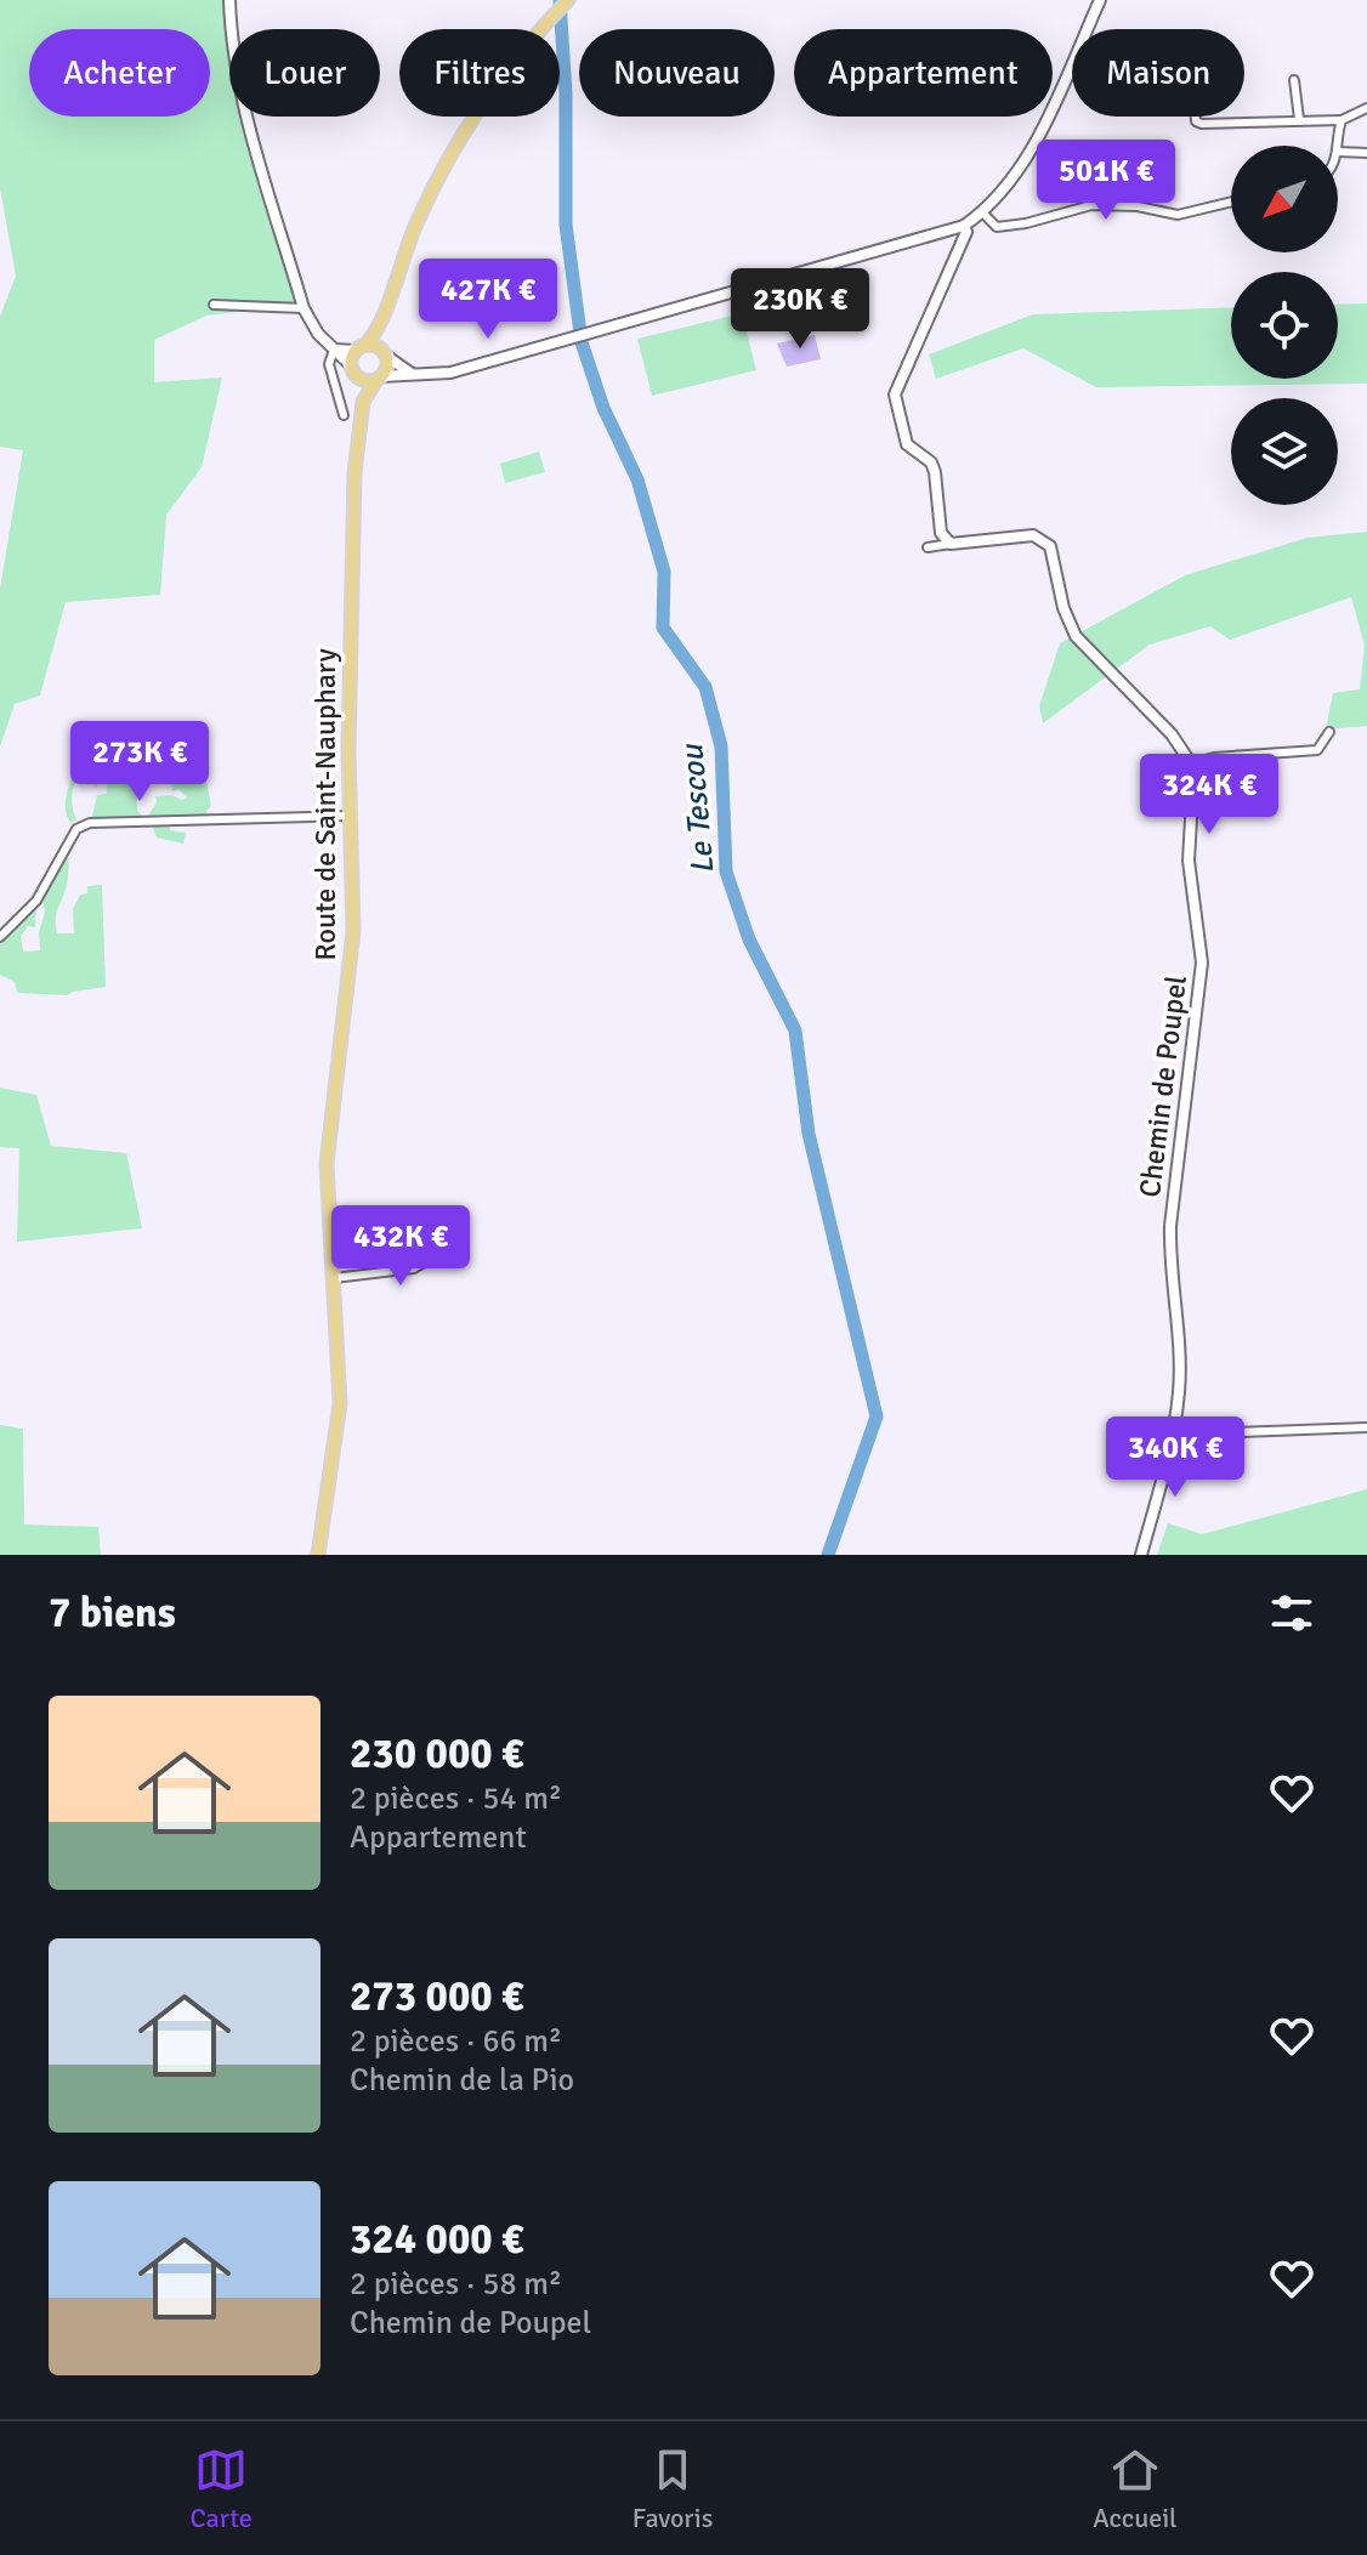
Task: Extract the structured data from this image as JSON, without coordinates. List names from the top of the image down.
{
  "streets": {
    "main road": ["Route de Saint-Nauphary"],
    "street": ["Chemin de Poupel"]
  },
  "water": ["Le Tescou"],
  "north": "bottom left",
  "page": {
    "chip": [
      "Acheter",
      "Louer",
      "Filtres",
      "Nouveau",
      "Appartement",
      "Maison"
    ],
    "price": [
      "501K €",
      "427K €",
      "230K €",
      "273K €",
      "324K €",
      "432K €",
      "340K €"
    ],
    "heading": "7 biens",
    "list": [
      {
        "name": "230 000 €",
        "note": "2 pièces · 54 m² · Appartement"
      },
      {
        "name": "273 000 €",
        "note": "2 pièces · 66 m² · Chemin de la Pio"
      },
      {
        "name": "324 000 €",
        "note": "2 pièces · 58 m² · Chemin de Poupel"
      }
    ],
    "tabs": ["Carte", "Favoris", "Accueil"]
  }
}
